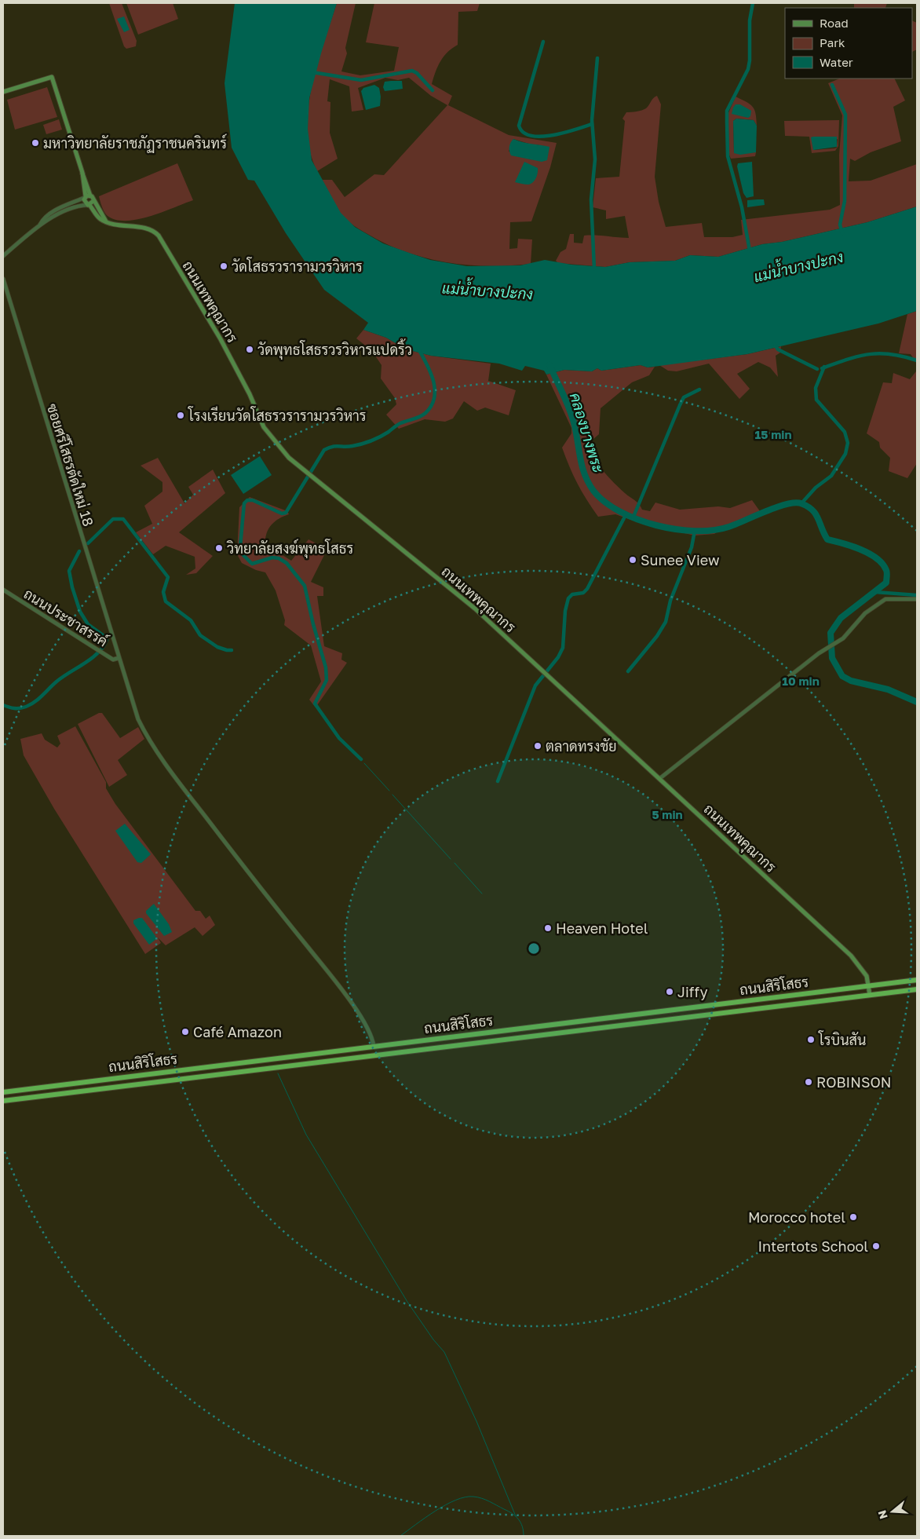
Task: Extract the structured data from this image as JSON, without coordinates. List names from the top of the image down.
{
  "streets": {
    "highway": ["ถนนสิริโสธร"],
    "main road": ["ถนนเทพคุณากร"],
    "street": ["ซอยศรีโสธรตัดใหม่ 18", "ถนนประชาสรรค์"]
  },
  "crossings": [
    ["ถนนเทพคุณากร", "ถนนสิริโสธร"],
    ["ซอยศรีโสธรตัดใหม่ 18", "ถนนประชาสรรค์"],
    ["ซอยศรีโสธรตัดใหม่ 18", "ถนนสิริโสธร"]
  ],
  "water": ["แม่น้ำบางปะกง", "คลองบางพระ"],
  "places": [
    "มหาวิทยาลัยราชภัฏราชนครินทร์",
    "วัดโสธรวรารามวรวิหาร",
    "วัดพุทธโสธรวรวิหารแปดริ้ว",
    "โรงเรียนวัดโสธรวรารามวรวิหาร",
    "วิทยาลัยสงฆ์พุทธโสธร",
    "Sunee View",
    "ตลาดทรงชัย",
    "Heaven Hotel",
    "Jiffy",
    "Café Amazon",
    "โรบินสัน",
    "ROBINSON",
    "Morocco hotel",
    "Intertots School"
  ],
  "legend": ["Road", "Park", "Water"],
  "north": "left",
  "rings": ["15 min", "10 min", "5 min"]
}
